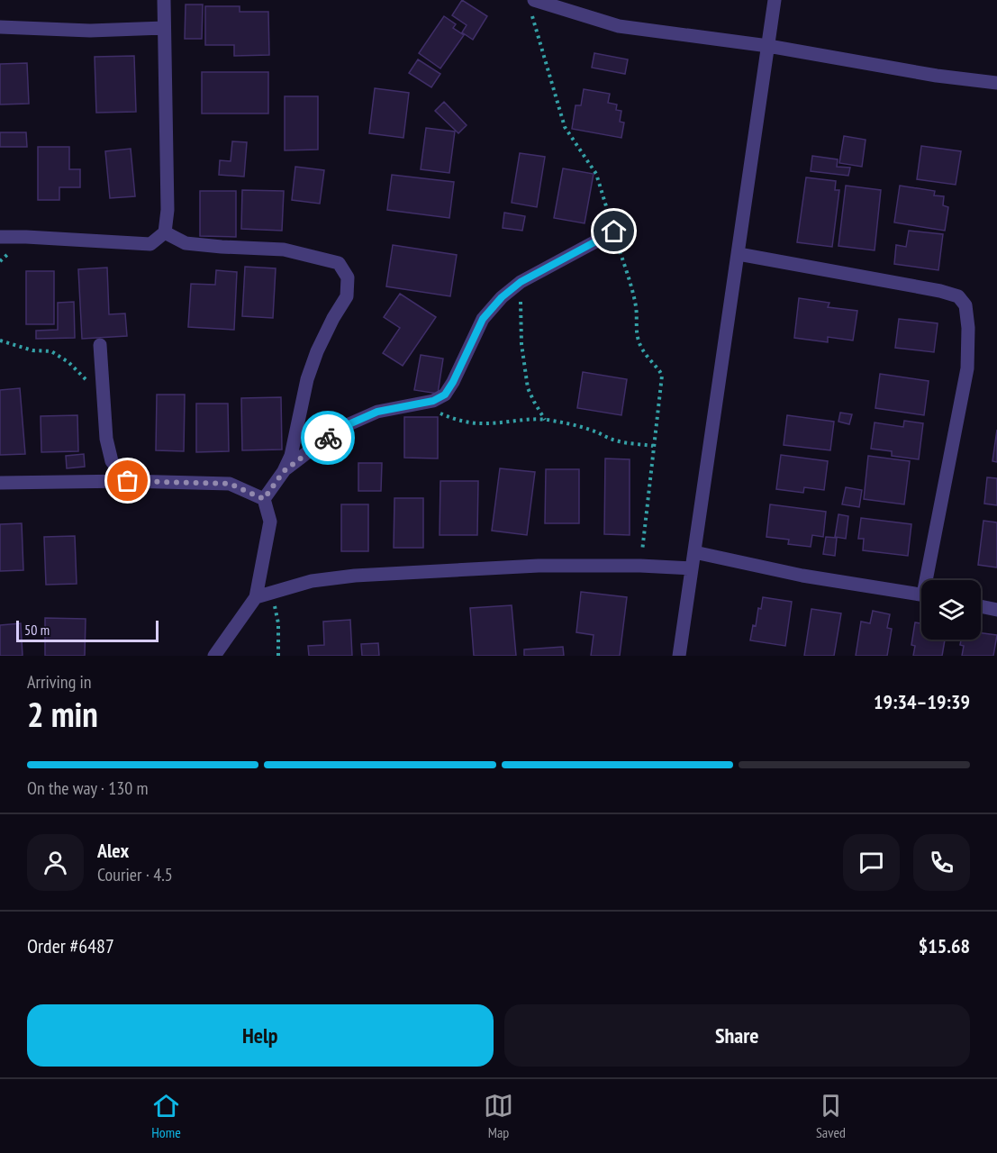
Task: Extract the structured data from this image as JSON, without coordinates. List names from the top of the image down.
{
  "scale_bar": "50 m",
  "page": {
    "scale": "50 m",
    "heading": ["2 min", "Arriving in", "19:34–19:39"],
    "panel": [
      "Alex",
      "Courier · 4.5",
      "Order #6487",
      "$15.68"
    ],
    "bar": "On the way · 130 m",
    "buttons": ["Help", "Share"],
    "tabs": ["Home", "Map", "Saved"]
  }
}
